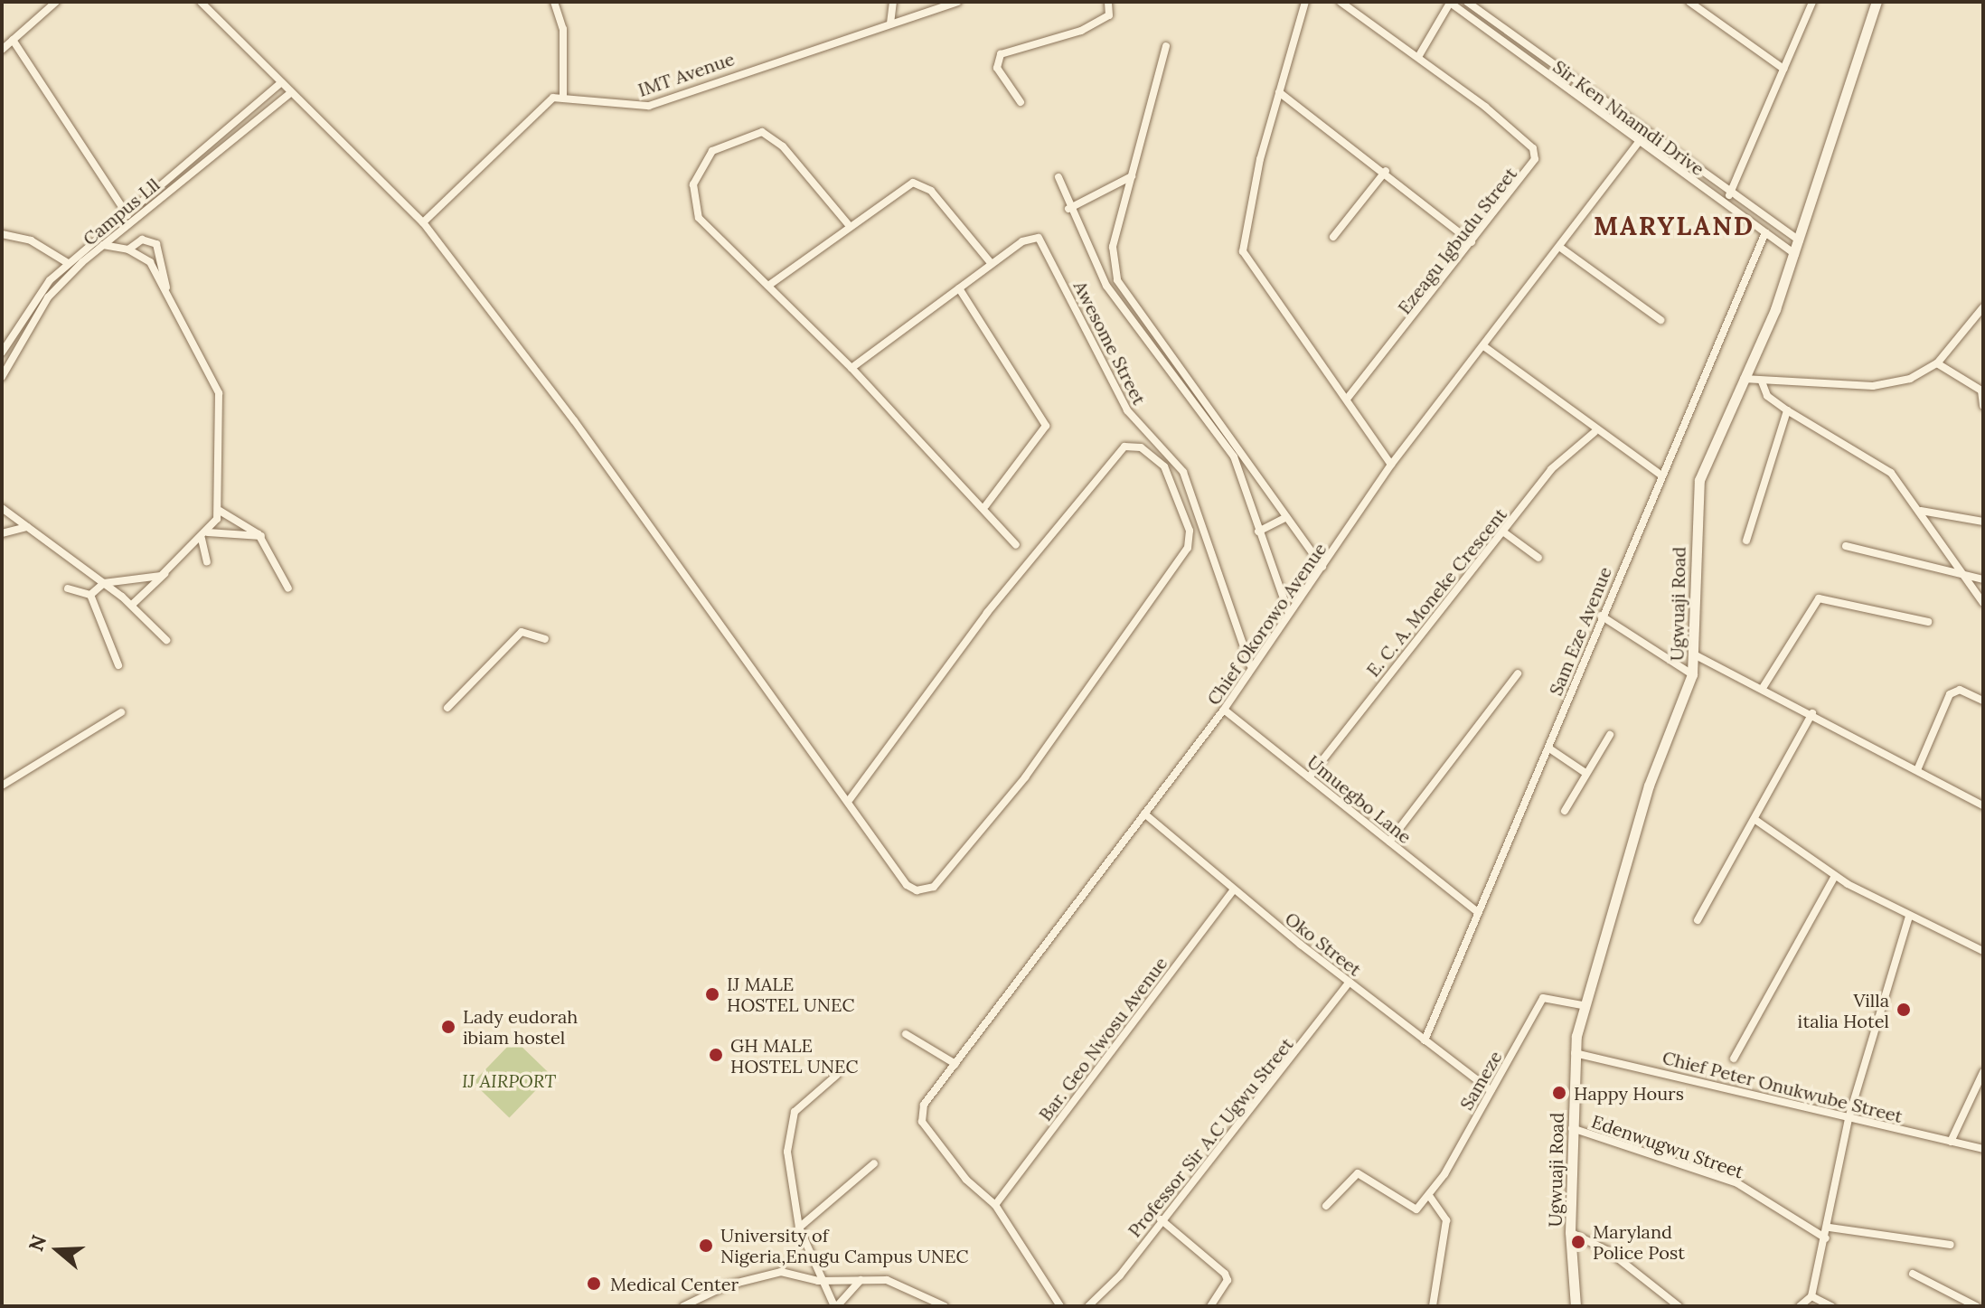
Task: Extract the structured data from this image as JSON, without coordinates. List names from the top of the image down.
{
  "streets": {
    "main road": ["Ugwuaji Road"],
    "street": [
      "IMT Avenue",
      "Sir Ken Nnamdi Drive",
      "Campus Lll",
      "Ezeagu Igbudu Street",
      "Awesome Street",
      "E. C. A. Moneke Crescent",
      "Chief Okorowo Avenue",
      "Sam Eze Avenue",
      "Umuegbo Lane",
      "Oko Street",
      "Bar. Geo Nwosu Avenue",
      "Sameze",
      "Chief Peter Onukwube Street",
      "Professor Sir A.C Ugwu Street",
      "Edenwugwu Street"
    ]
  },
  "crossings": [
    ["Sir Ken Nnamdi Drive", "Ugwuaji Road"],
    ["Sir Ken Nnamdi Drive", "Chief Okorowo Avenue"],
    ["Sir Ken Nnamdi Drive", "Sam Eze Avenue"],
    ["Awesome Street", "Chief Okorowo Avenue"],
    ["E. C. A. Moneke Crescent", "Umuegbo Lane"],
    ["Ugwuaji Road", "Sameze"],
    ["Ugwuaji Road", "Chief Peter Onukwube Street"],
    ["Ugwuaji Road", "Edenwugwu Street"],
    ["Chief Okorowo Avenue", "Umuegbo Lane"],
    ["Chief Okorowo Avenue", "Oko Street"],
    ["Chief Okorowo Avenue", "Bar. Geo Nwosu Avenue"],
    ["Sam Eze Avenue", "Umuegbo Lane"],
    ["Sam Eze Avenue", "Oko Street"],
    ["Oko Street", "Bar. Geo Nwosu Avenue"],
    ["Oko Street", "Sameze"],
    ["Oko Street", "Professor Sir A.C Ugwu Street"]
  ],
  "districts": ["MARYLAND"],
  "parks": ["IJ AIRPORT"],
  "places": [
    "IJ MALE HOSTEL UNEC",
    "Villa italia Hotel",
    "Lady eudorah ibiam hostel",
    "GH MALE HOSTEL UNEC",
    "Happy Hours",
    "Maryland Police Post",
    "University of Nigeria,Enugu Campus UNEC",
    "Medical Center"
  ],
  "north": "left"
}
